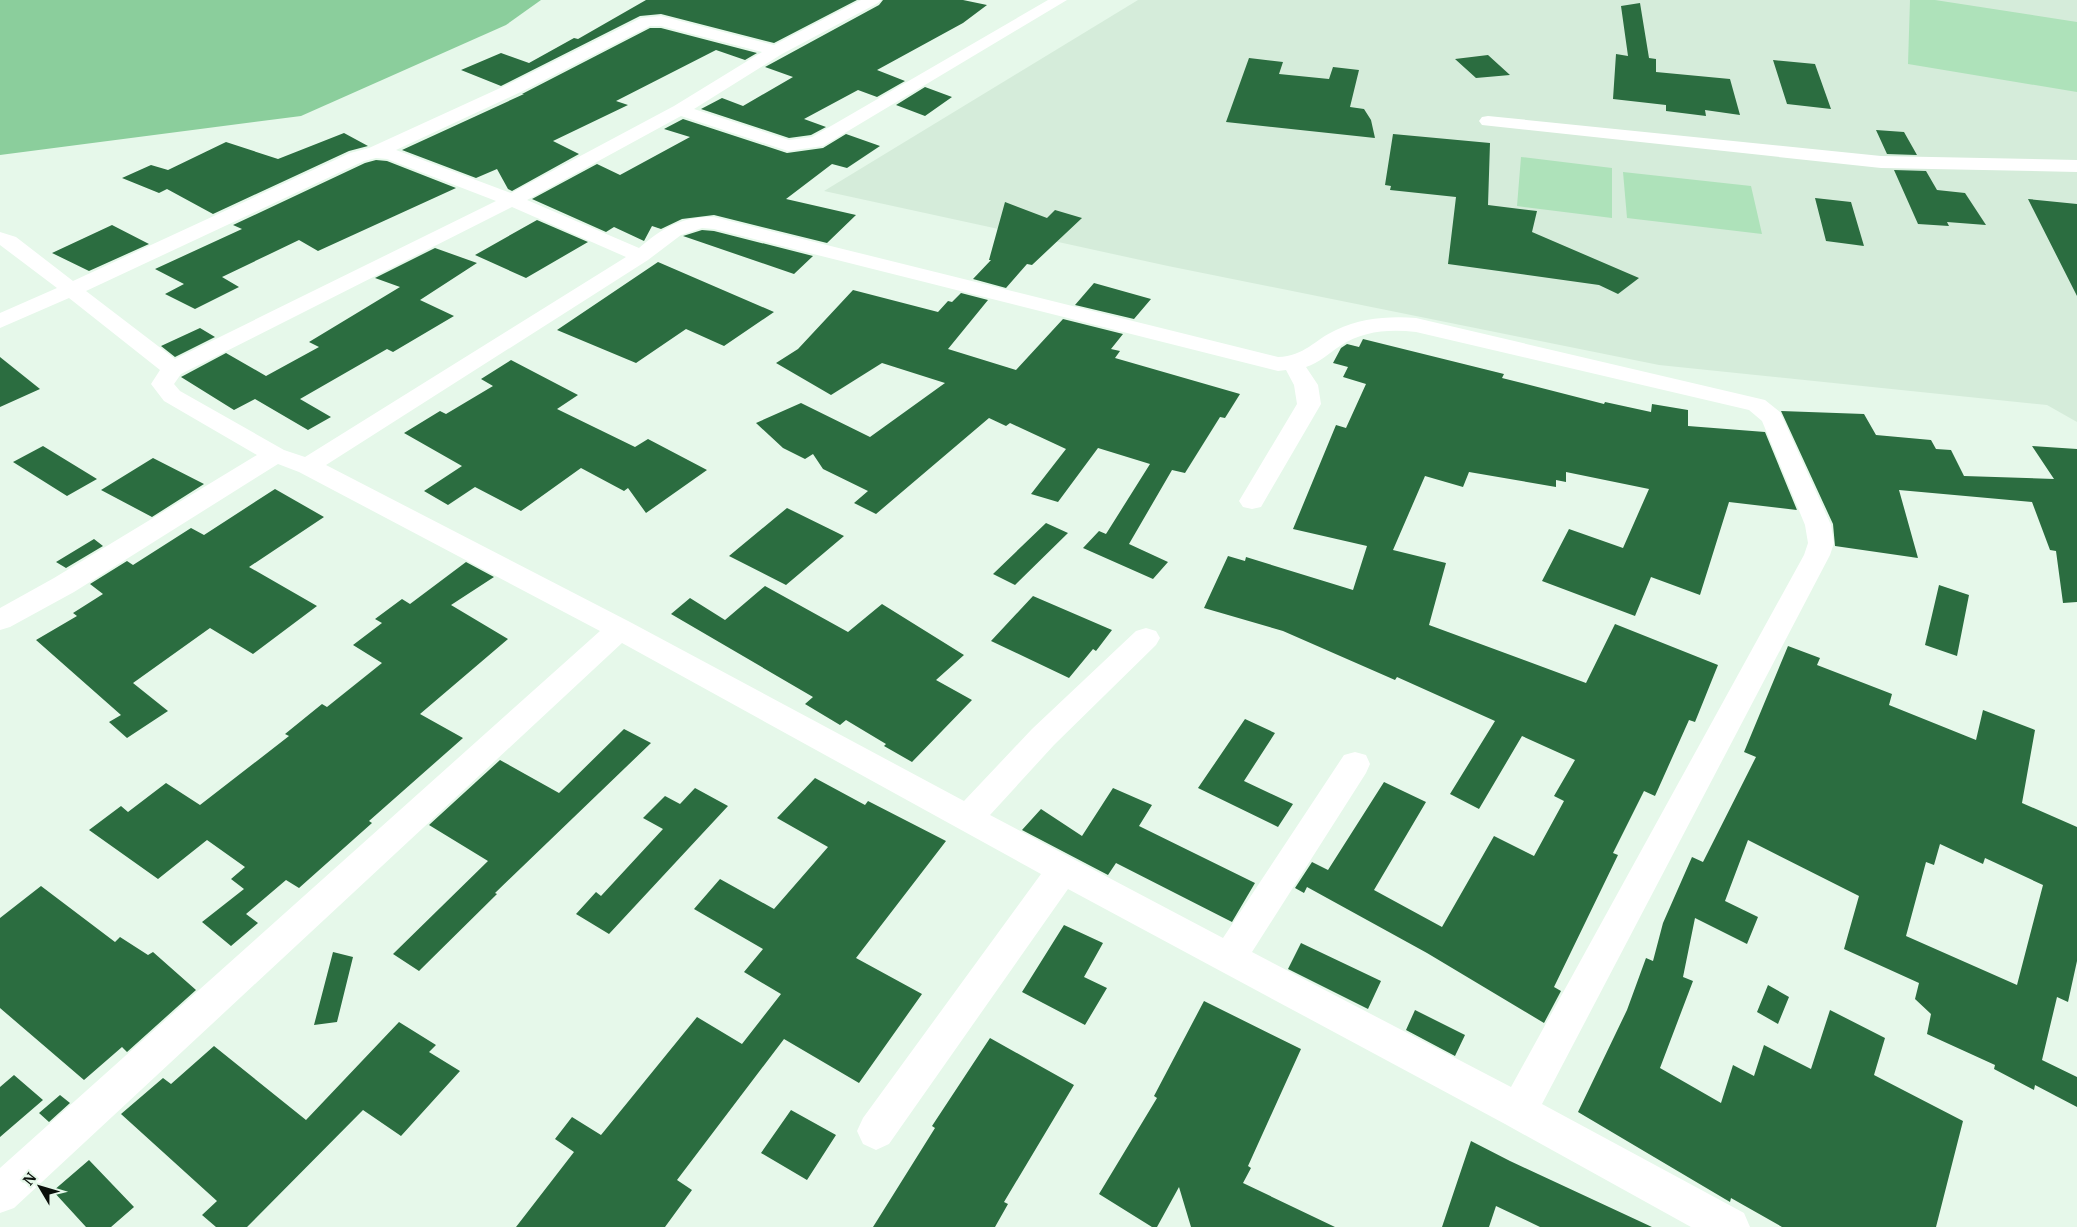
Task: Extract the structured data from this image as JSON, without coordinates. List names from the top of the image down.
{
  "north": "top left"
}
